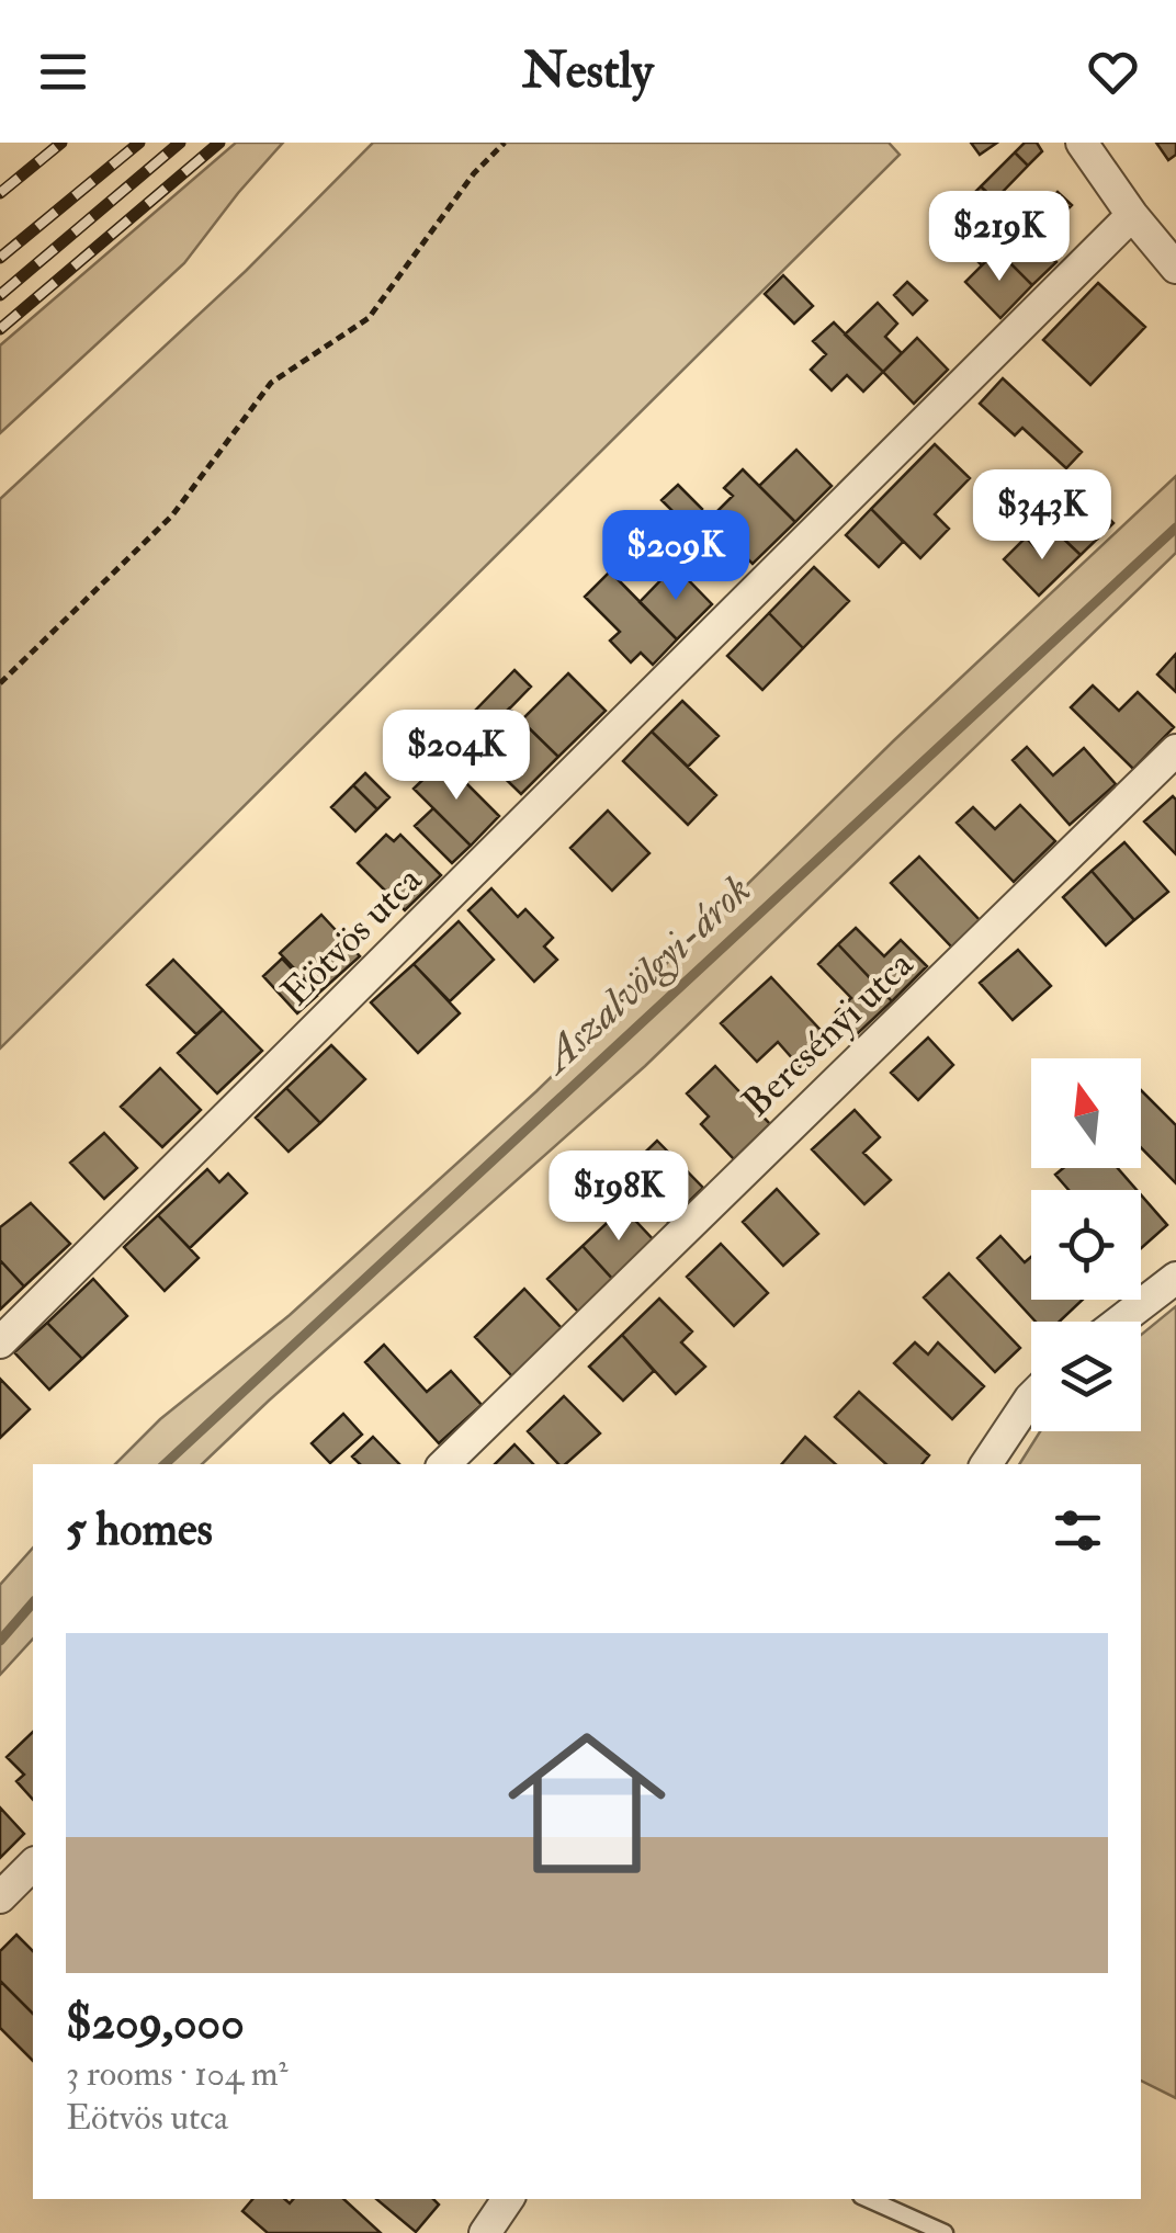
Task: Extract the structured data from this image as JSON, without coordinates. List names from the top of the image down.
{
  "streets": {
    "street": ["Eötvös utca", "Bercsényi utca"]
  },
  "water": ["Aszalvölgyi-árok"],
  "north": "top",
  "page": {
    "header": "Nestly",
    "price": [
      "$219K",
      "$343K",
      "$209K",
      "$204K",
      "$198K"
    ],
    "heading": "5 homes",
    "list": [
      {
        "name": "$209,000",
        "note": "3 rooms · 104 m² · Eötvös utca"
      }
    ]
  }
}
